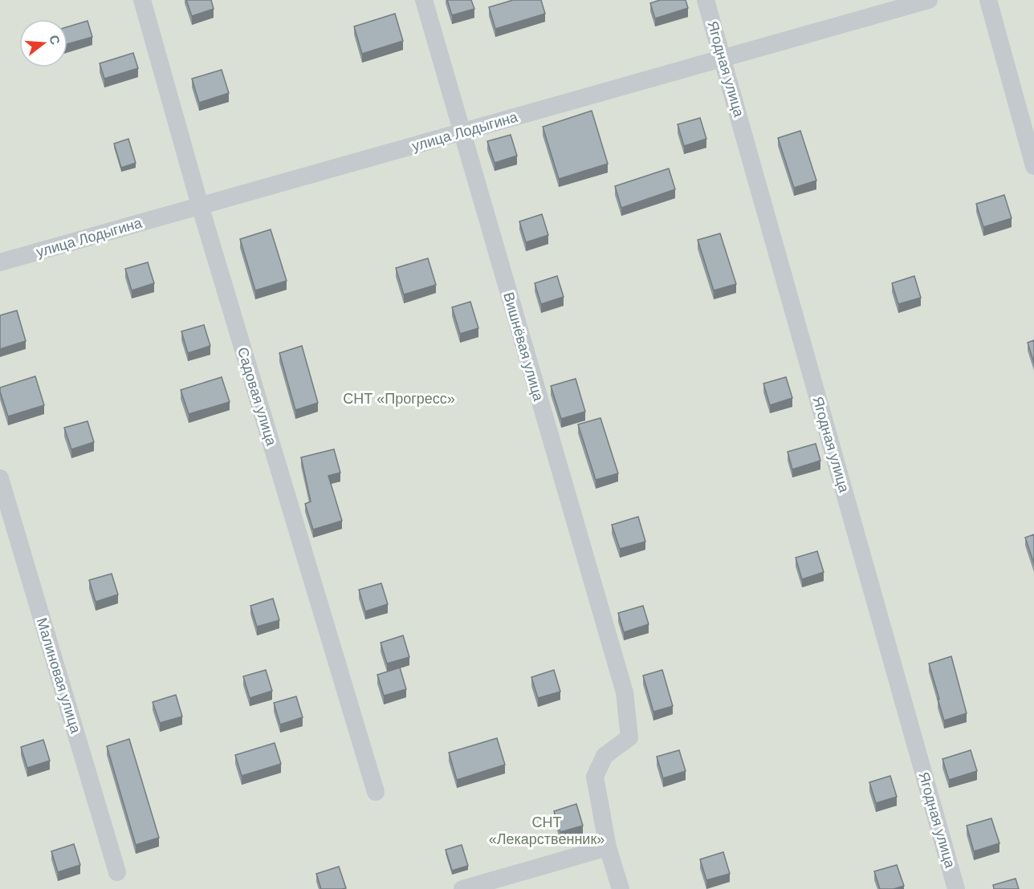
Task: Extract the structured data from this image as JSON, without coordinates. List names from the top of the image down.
{
  "streets": {
    "street": [
      "Ягодная улица",
      "улица Лодыгина",
      "Вишнёвая улица",
      "Садовая улица",
      "Малиновая улица"
    ]
  },
  "crossings": [
    ["Ягодная улица", "улица Лодыгина"],
    ["улица Лодыгина", "Вишнёвая улица"],
    ["улица Лодыгина", "Садовая улица"]
  ],
  "parks": ["СНТ «Прогресс»", "СНТ «Лекарственник»"],
  "north": "right"
}
